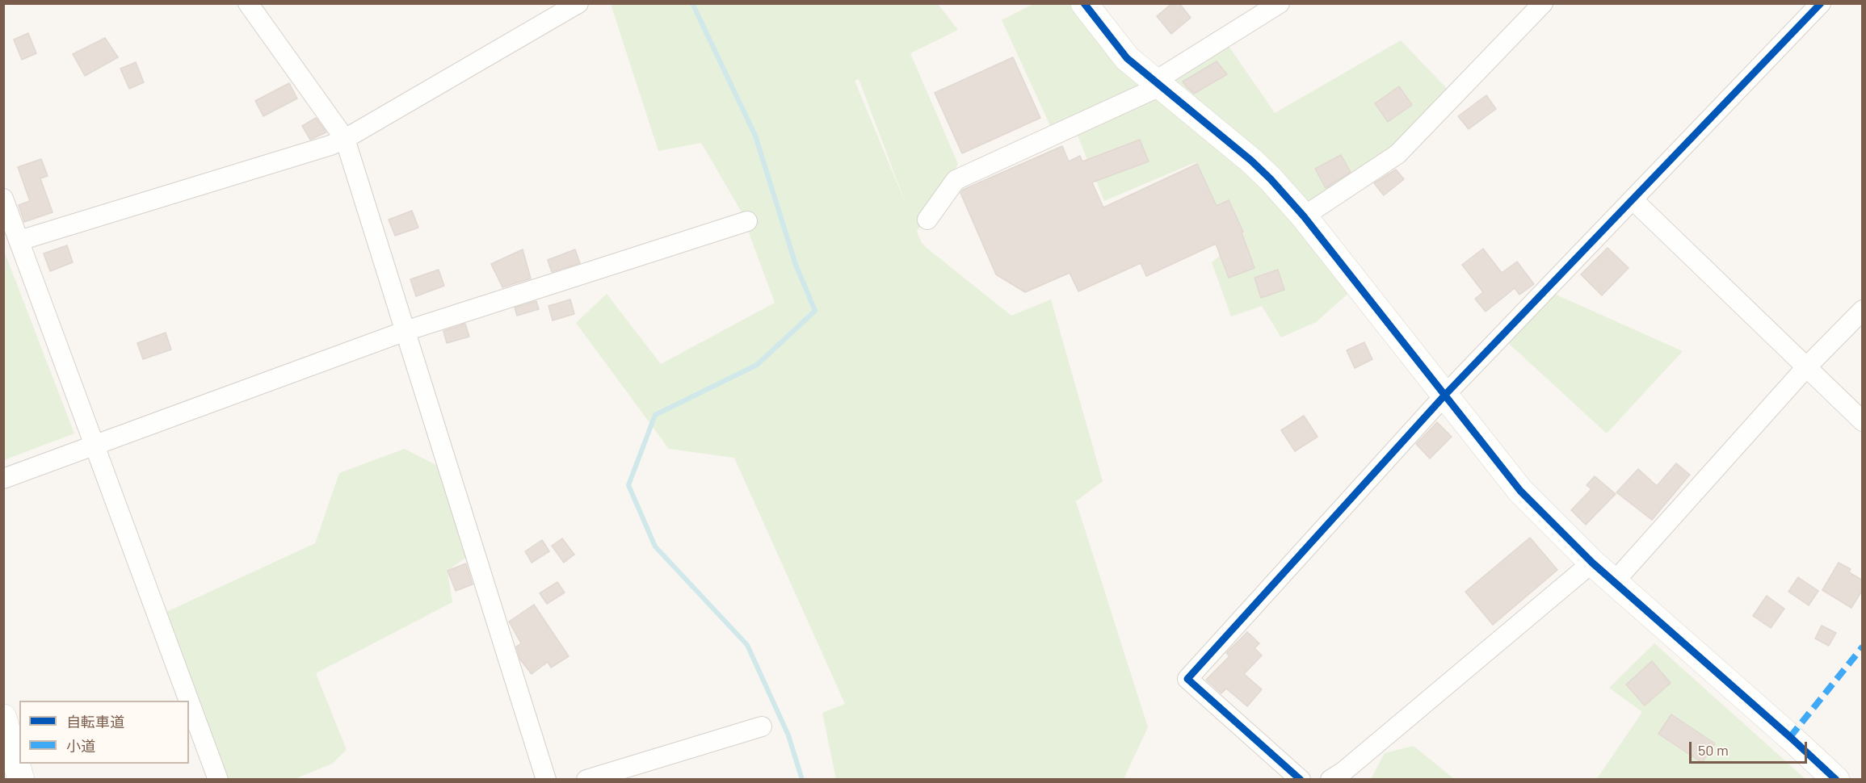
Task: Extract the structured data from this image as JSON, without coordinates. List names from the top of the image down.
{
  "legend": ["自転車道", "小道"],
  "scale_bar": "50 m"
}
